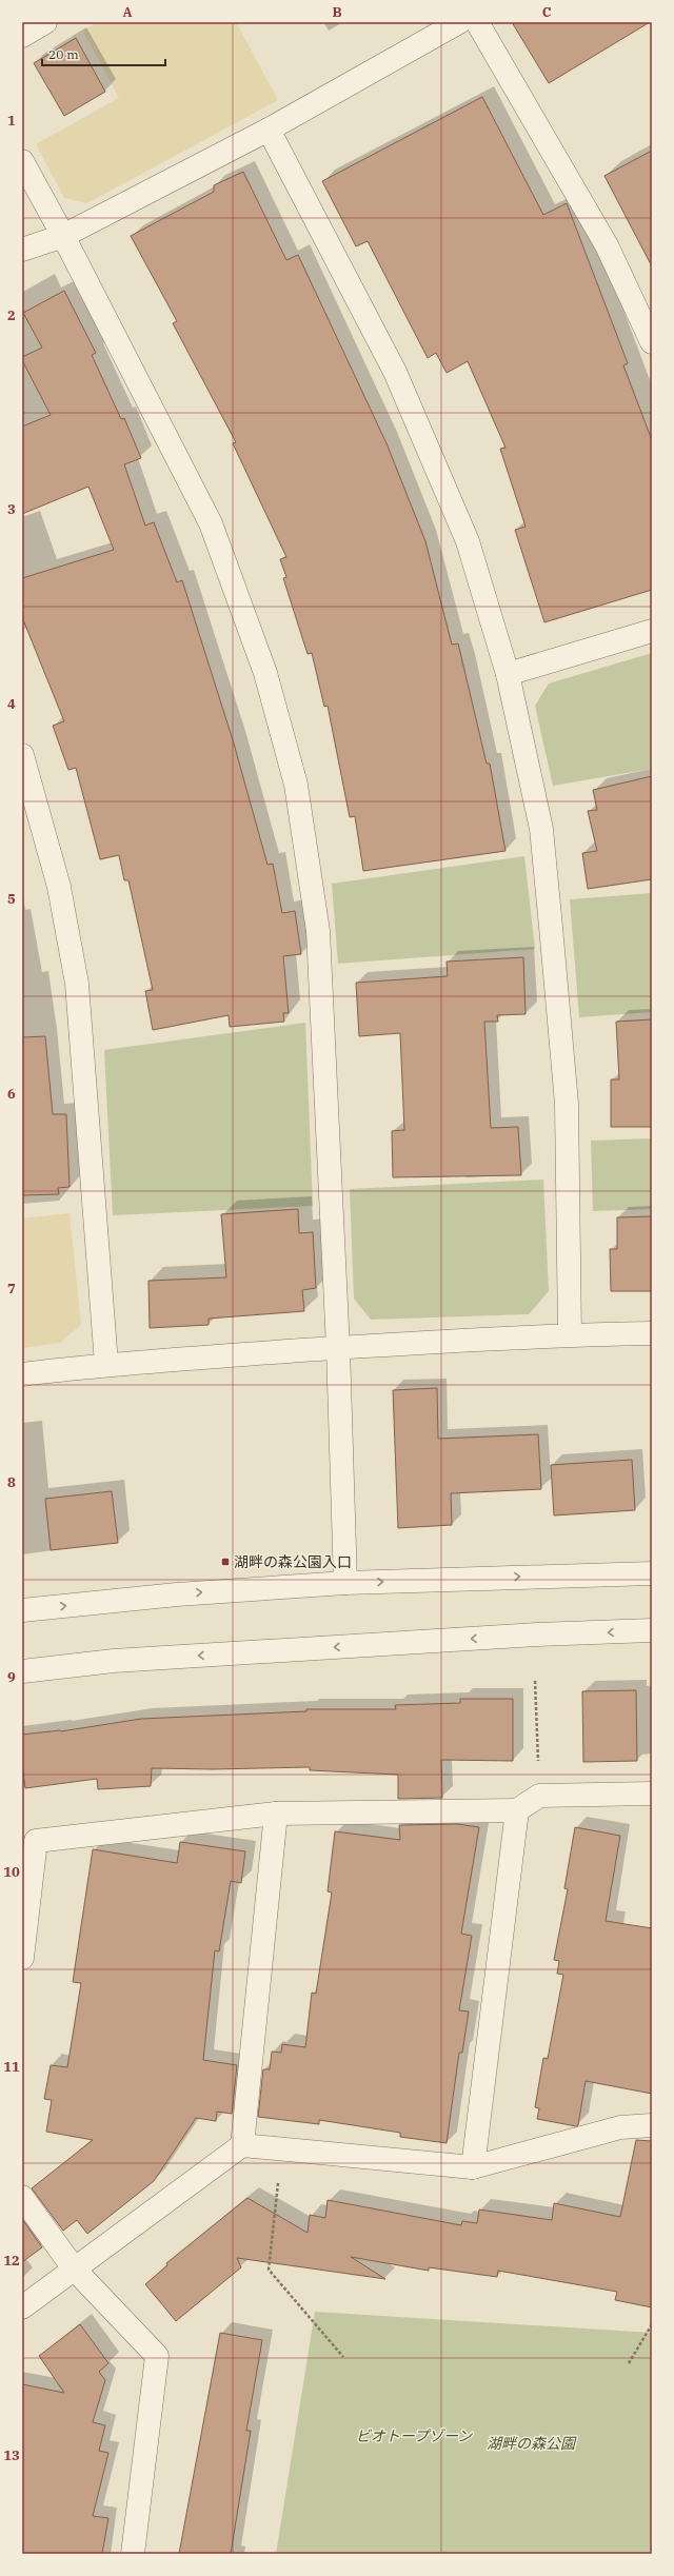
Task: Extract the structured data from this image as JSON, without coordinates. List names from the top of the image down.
{
  "parks": ["ビオトープゾーン", "湖畔の森公園"],
  "places": {
    "transit": ["湖畔の森公園入口"]
  },
  "scale_bar": "20 m",
  "grid": {
    "columns": ["A", "B", "C"],
    "rows": [
      "1",
      "2",
      "3",
      "4",
      "5",
      "6",
      "7",
      "8",
      "9",
      "10",
      "11",
      "12",
      "13"
    ]
  }
}
